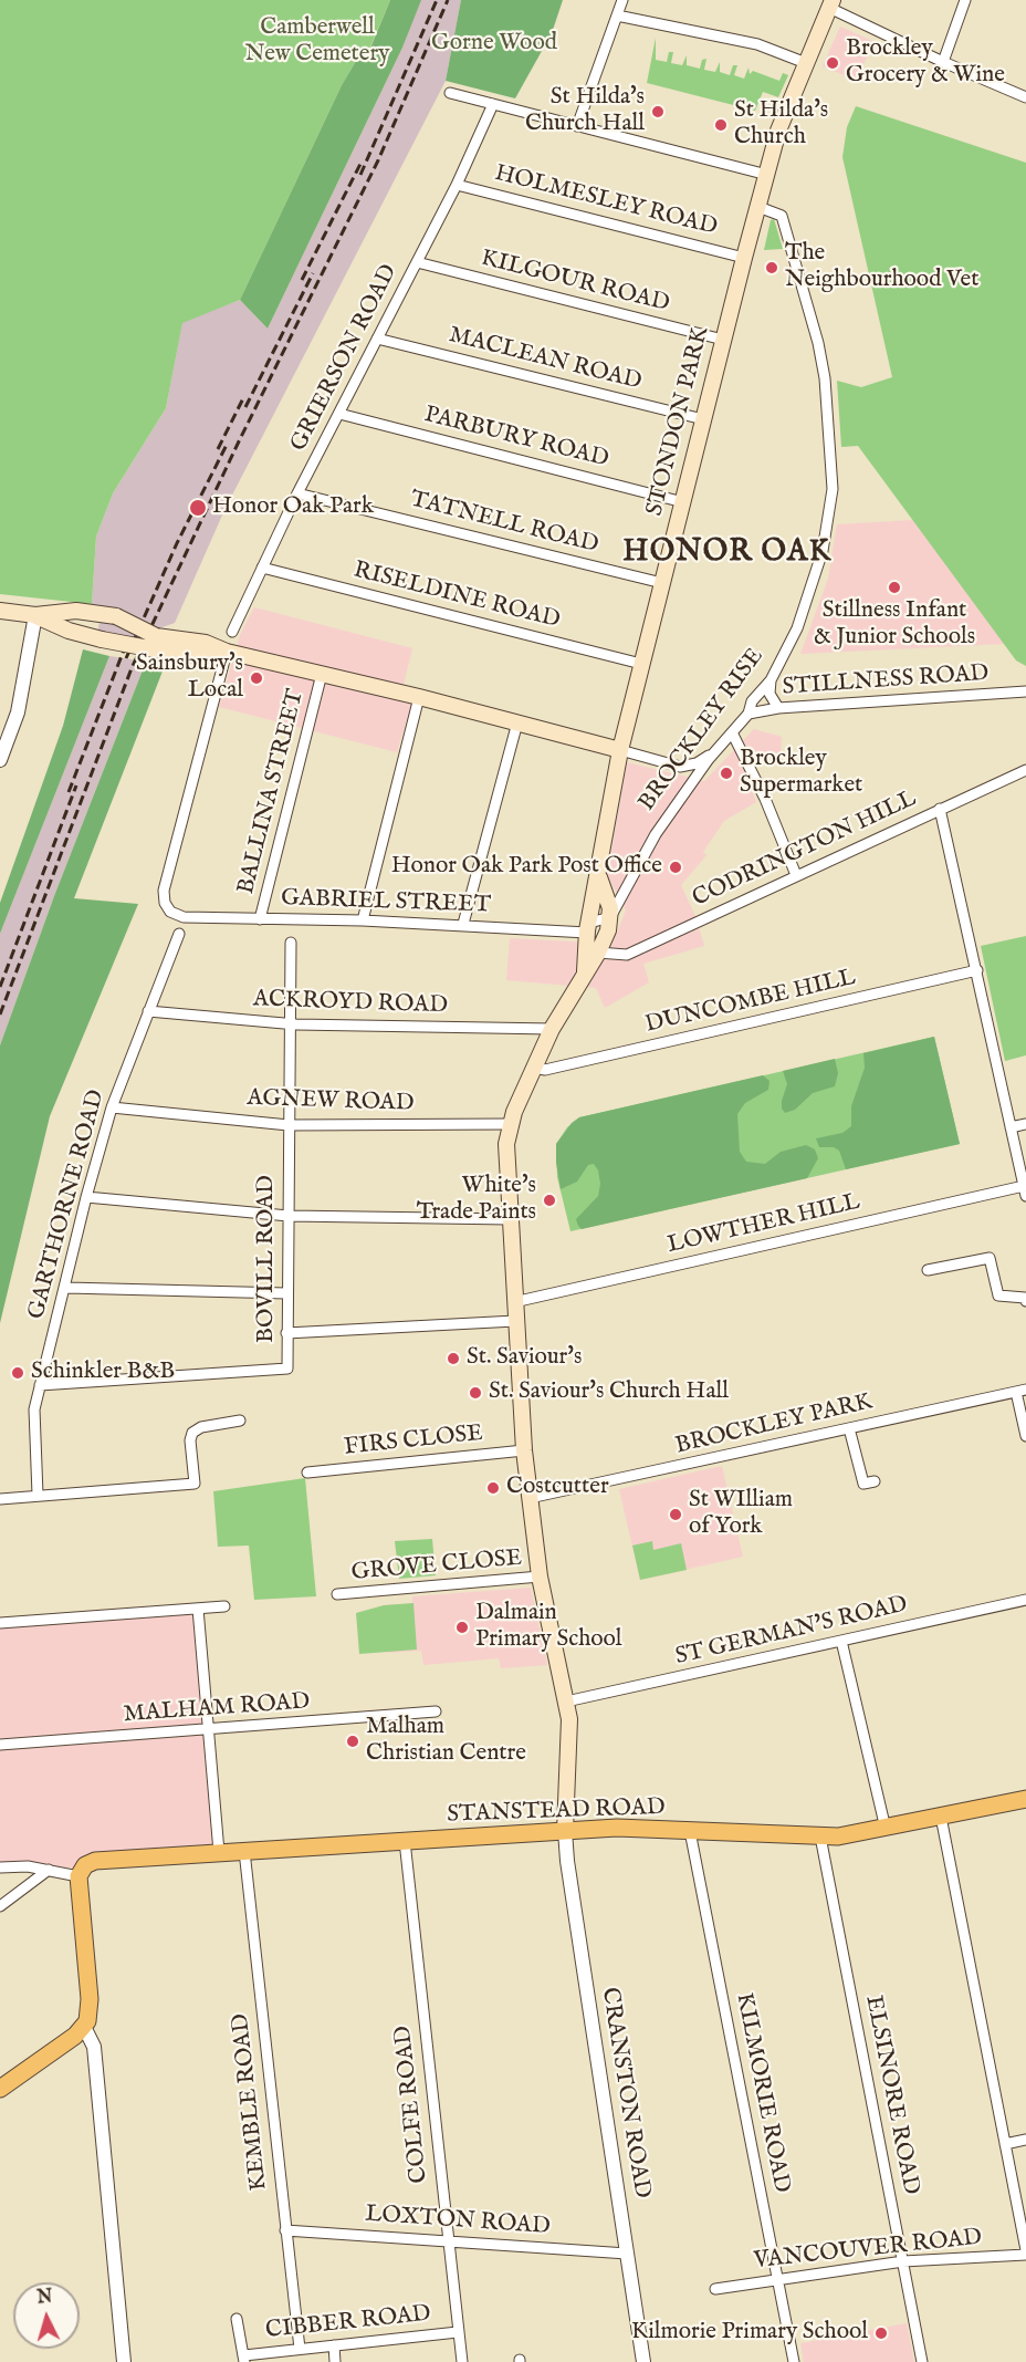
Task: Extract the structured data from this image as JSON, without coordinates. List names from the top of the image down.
{
  "streets": {
    "highway": ["STANSTEAD ROAD"],
    "main road": ["STONDON PARK"],
    "street": [
      "HOLMESLEY ROAD",
      "KILGOUR ROAD",
      "GRIERSON ROAD",
      "MACLEAN ROAD",
      "PARBURY ROAD",
      "TATNELL ROAD",
      "RISELDINE ROAD",
      "STILLNESS ROAD",
      "BROCKLEY RISE",
      "BALLINA STREET",
      "CODRINGTON HILL",
      "GABRIEL STREET",
      "DUNCOMBE HILL",
      "ACKROYD ROAD",
      "AGNEW ROAD",
      "GARTHORNE ROAD",
      "LOWTHER HILL",
      "BOVILL ROAD",
      "BROCKLEY PARK",
      "FIRS CLOSE",
      "GROVE CLOSE",
      "ST GERMAN'S ROAD",
      "MALHAM ROAD",
      "CRANSTON ROAD",
      "KILMORIE ROAD",
      "ELSINORE ROAD",
      "KEMBLE ROAD",
      "COLFE ROAD",
      "LOXTON ROAD",
      "VANCOUVER ROAD",
      "CIBBER ROAD"
    ]
  },
  "crossings": [
    ["HOLMESLEY ROAD", "GRIERSON ROAD"],
    ["HOLMESLEY ROAD", "STONDON PARK"],
    ["KILGOUR ROAD", "GRIERSON ROAD"],
    ["KILGOUR ROAD", "STONDON PARK"],
    ["GRIERSON ROAD", "MACLEAN ROAD"],
    ["GRIERSON ROAD", "PARBURY ROAD"],
    ["GRIERSON ROAD", "TATNELL ROAD"],
    ["GRIERSON ROAD", "RISELDINE ROAD"],
    ["MACLEAN ROAD", "STONDON PARK"],
    ["STONDON PARK", "PARBURY ROAD"],
    ["STONDON PARK", "TATNELL ROAD"],
    ["STONDON PARK", "RISELDINE ROAD"],
    ["STONDON PARK", "BROCKLEY RISE"],
    ["STONDON PARK", "CODRINGTON HILL"],
    ["STONDON PARK", "GABRIEL STREET"],
    ["STILLNESS ROAD", "BROCKLEY RISE"],
    ["BALLINA STREET", "GABRIEL STREET"],
    ["ACKROYD ROAD", "GARTHORNE ROAD"],
    ["ACKROYD ROAD", "BOVILL ROAD"],
    ["AGNEW ROAD", "GARTHORNE ROAD"],
    ["AGNEW ROAD", "BOVILL ROAD"],
    ["GARTHORNE ROAD", "BOVILL ROAD"],
    ["STANSTEAD ROAD", "CRANSTON ROAD"],
    ["STANSTEAD ROAD", "KILMORIE ROAD"],
    ["STANSTEAD ROAD", "ELSINORE ROAD"],
    ["STANSTEAD ROAD", "KEMBLE ROAD"],
    ["STANSTEAD ROAD", "COLFE ROAD"],
    ["CRANSTON ROAD", "LOXTON ROAD"],
    ["KILMORIE ROAD", "VANCOUVER ROAD"],
    ["ELSINORE ROAD", "VANCOUVER ROAD"],
    ["KEMBLE ROAD", "LOXTON ROAD"],
    ["KEMBLE ROAD", "CIBBER ROAD"],
    ["COLFE ROAD", "LOXTON ROAD"],
    ["COLFE ROAD", "CIBBER ROAD"]
  ],
  "districts": ["HONOR OAK"],
  "parks": ["Camberwell New Cemetery", "Gorne Wood"],
  "places": [
    "Brockley Grocery & Wine",
    "St Hilda's Church Hall",
    "St Hilda's Church",
    "The Neighbourhood Vet",
    "Honor Oak Park",
    "Stillness Infant & Junior Schools",
    "Sainsbury's Local",
    "Brockley Supermarket",
    "Honor Oak Park Post Office",
    "White's Trade Paints",
    "St. Saviour's",
    "Schinkler B&B",
    "St. Saviour's Church Hall",
    "Costcutter",
    "St WIlliam of York",
    "Dalmain Primary School",
    "Malham Christian Centre",
    "Kilmorie Primary School"
  ],
  "north": "top"
}
